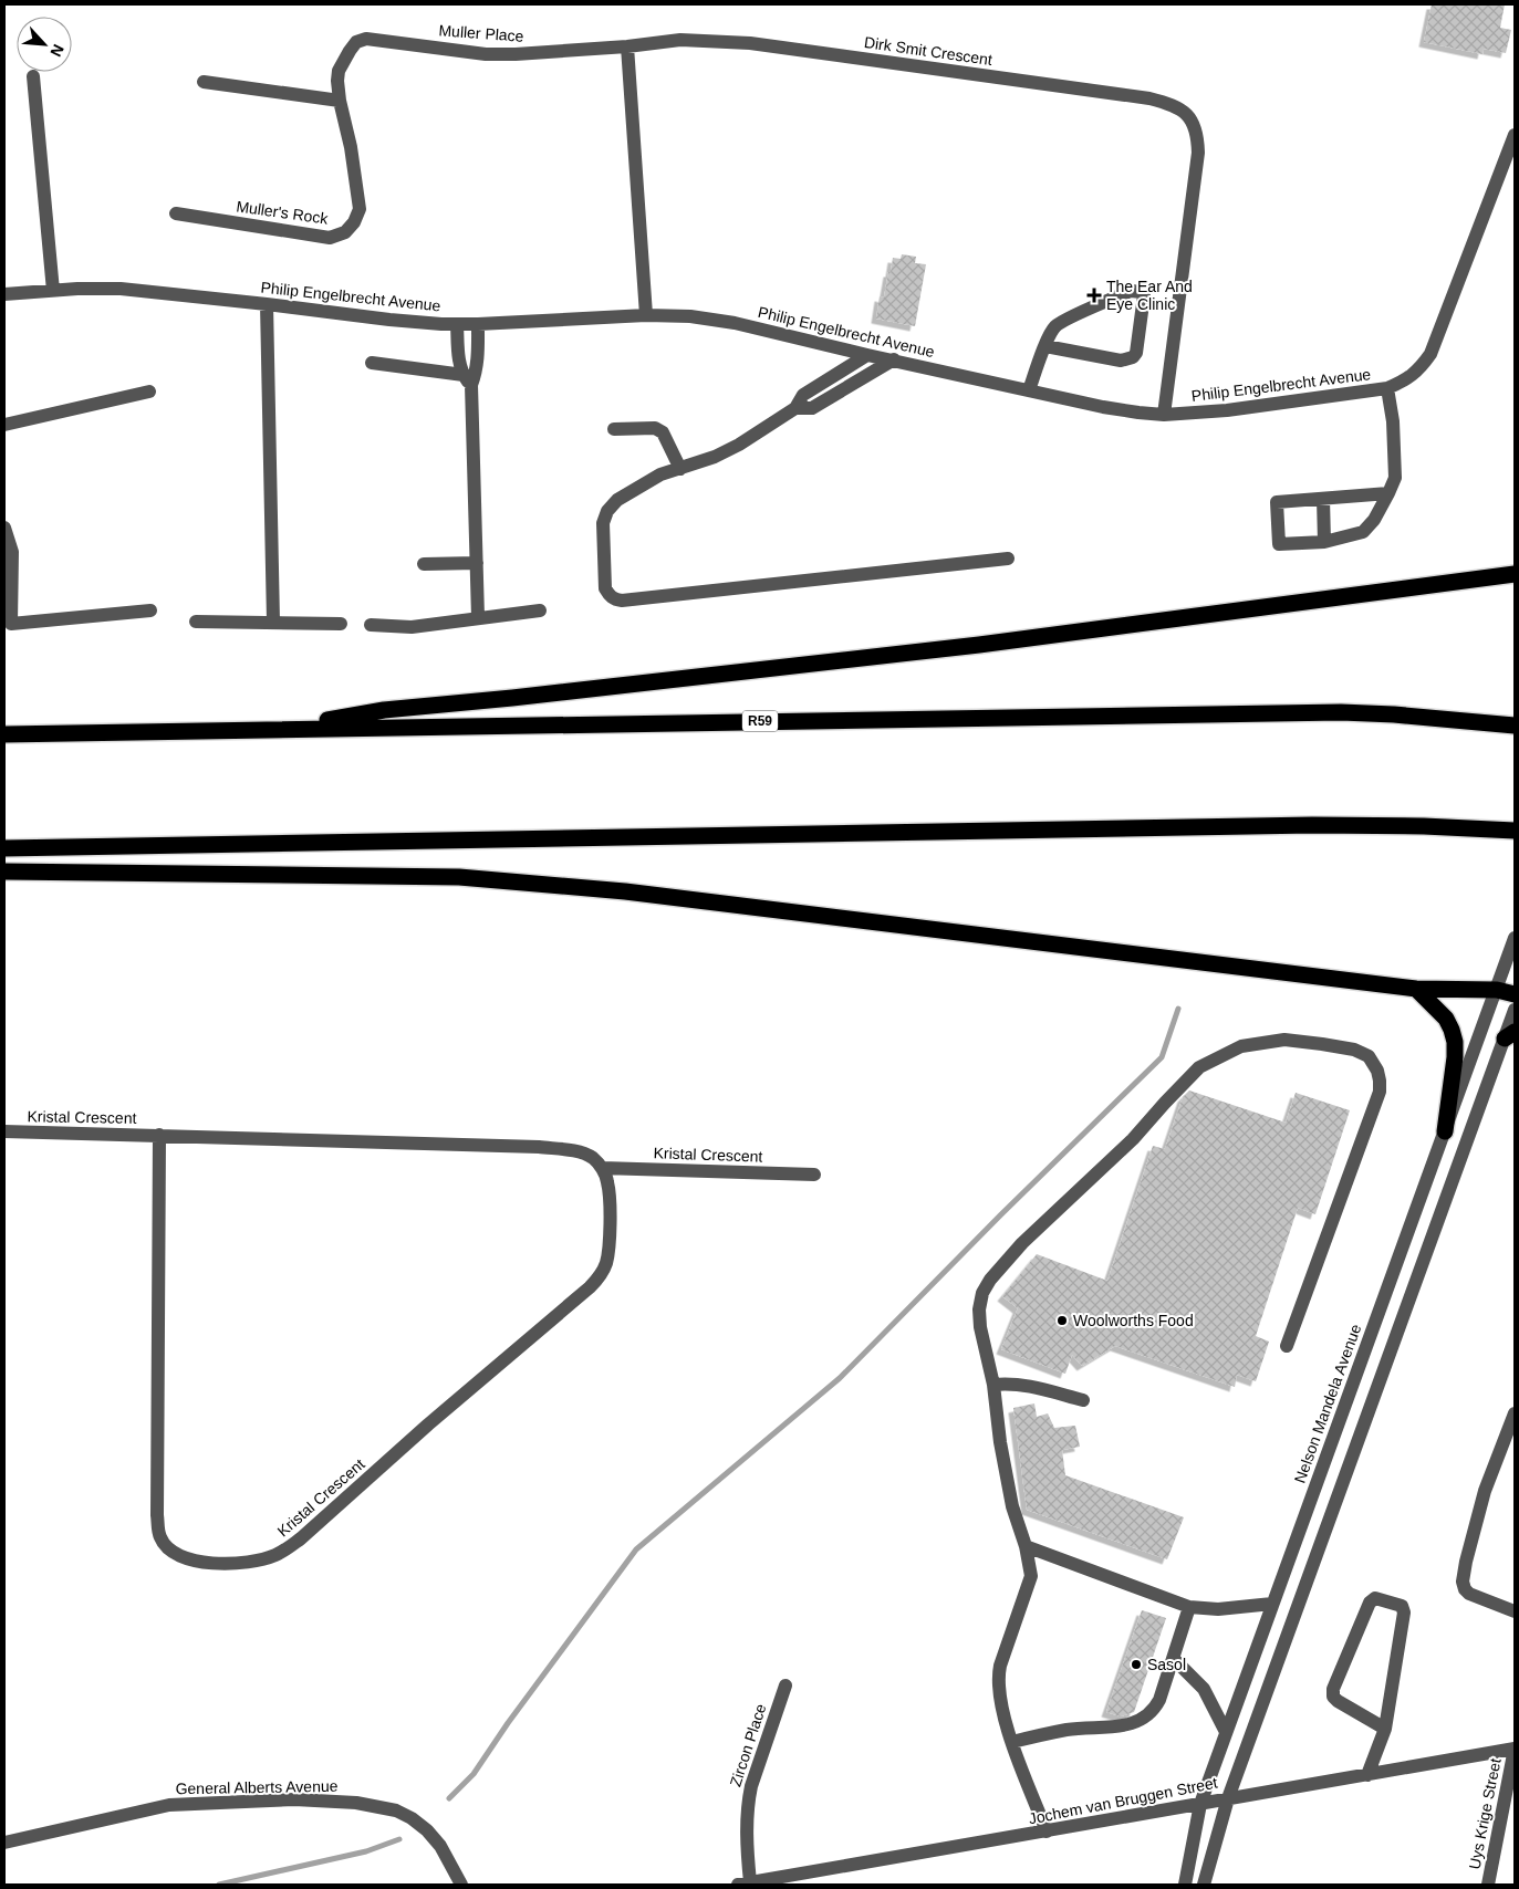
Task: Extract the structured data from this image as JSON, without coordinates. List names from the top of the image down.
{
  "streets": {
    "highway": ["R59"],
    "street": [
      "Muller Place",
      "Dirk Smit Crescent",
      "Muller's Rock",
      "Philip Engelbrecht Avenue",
      "Kristal Crescent",
      "Nelson Mandela Avenue",
      "Zircon Place",
      "General Alberts Avenue",
      "Jochem van Bruggen Street",
      "Uys Krige Street"
    ]
  },
  "crossings": [
    ["Muller Place", "Dirk Smit Crescent"],
    ["Muller Place", "Muller's Rock"],
    ["Dirk Smit Crescent", "Philip Engelbrecht Avenue"],
    ["Nelson Mandela Avenue", "Jochem van Bruggen Street"],
    ["Zircon Place", "Jochem van Bruggen Street"],
    ["Jochem van Bruggen Street", "Uys Krige Street"]
  ],
  "places": {
    "health": ["The Ear And Eye Clinic"],
    "other": ["Woolworths Food", "Sasol"]
  },
  "north": "bottom right"
}
